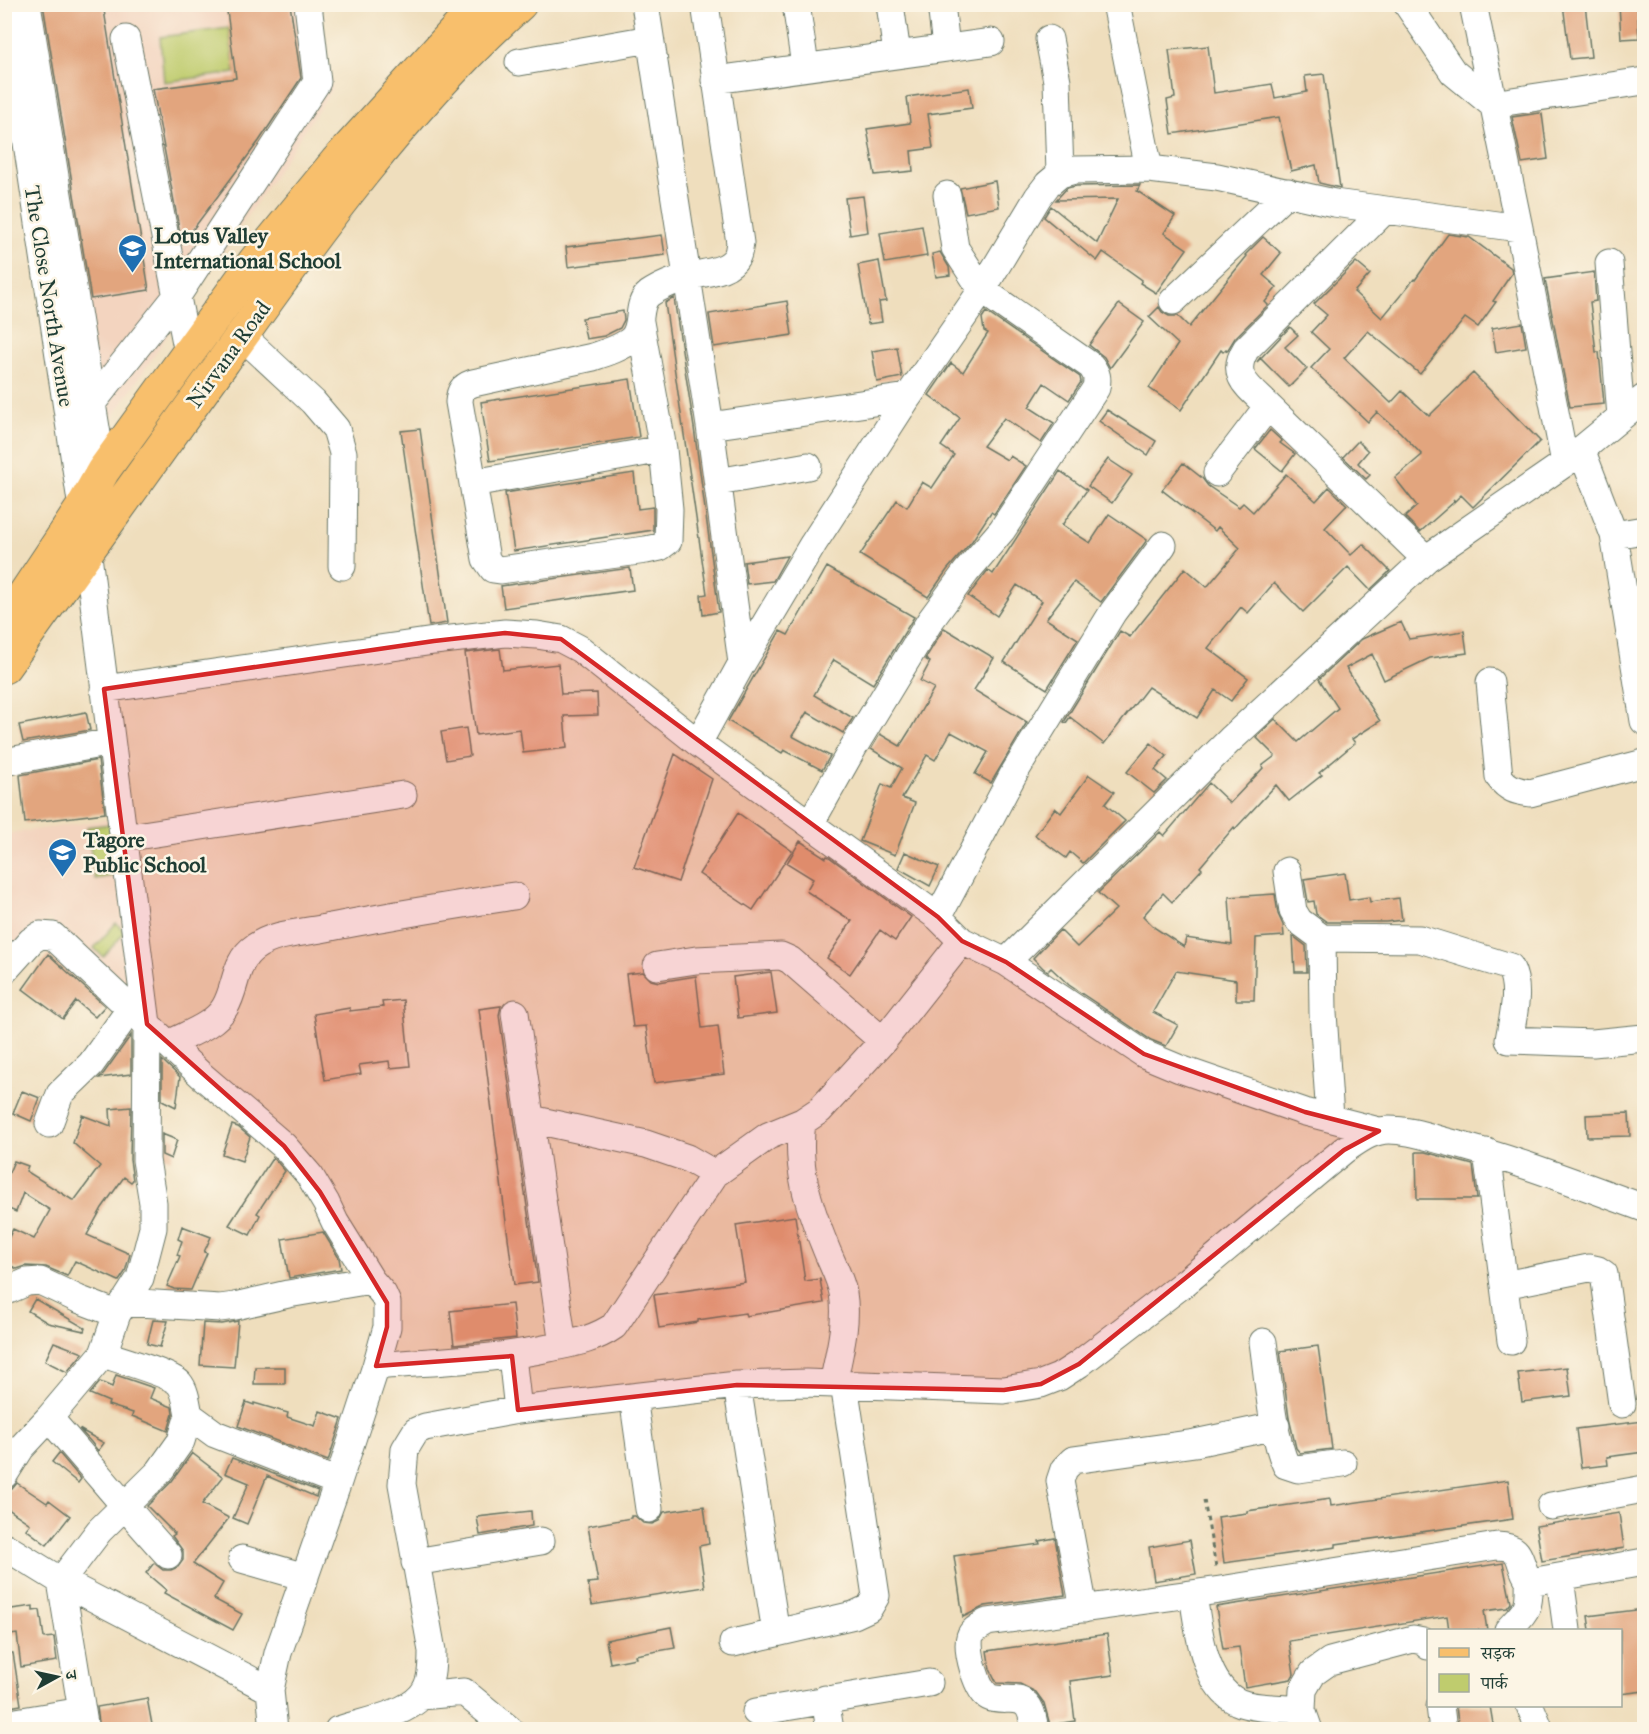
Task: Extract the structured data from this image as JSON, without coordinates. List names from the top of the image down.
{
  "streets": {
    "main road": ["Nirvana Road"],
    "street": ["The Close North Avenue"]
  },
  "crossings": [
    ["The Close North Avenue", "Nirvana Road"]
  ],
  "places": {
    "school or university": ["Lotus Valley International School", "Tagore Public School"]
  },
  "legend": ["सड़क", "पार्क"],
  "north": "right"
}
